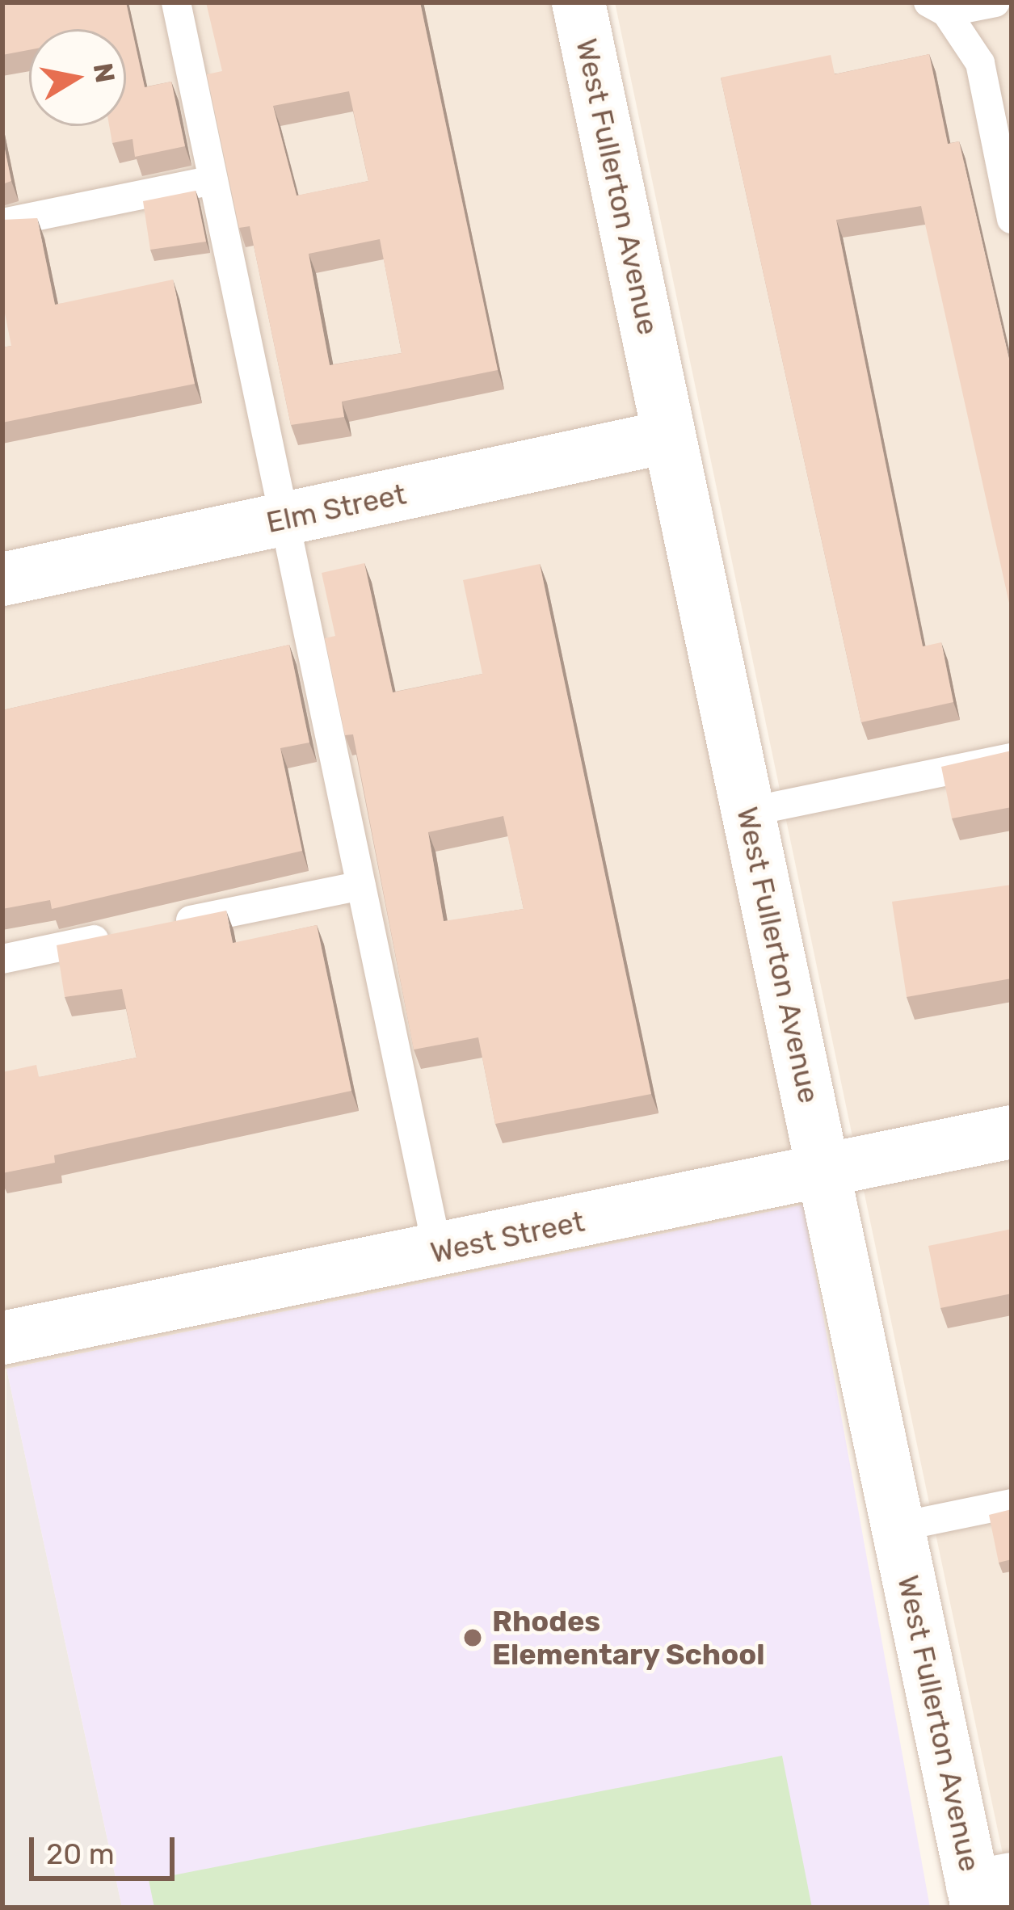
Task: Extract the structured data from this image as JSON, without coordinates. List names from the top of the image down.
{
  "streets": {
    "street": ["West Fullerton Avenue", "Elm Street", "West Street"]
  },
  "crossings": [
    ["West Fullerton Avenue", "Elm Street"],
    ["West Fullerton Avenue", "West Street"]
  ],
  "places": ["Rhodes Elementary School"],
  "scale_bar": "20 m",
  "north": "right"
}
